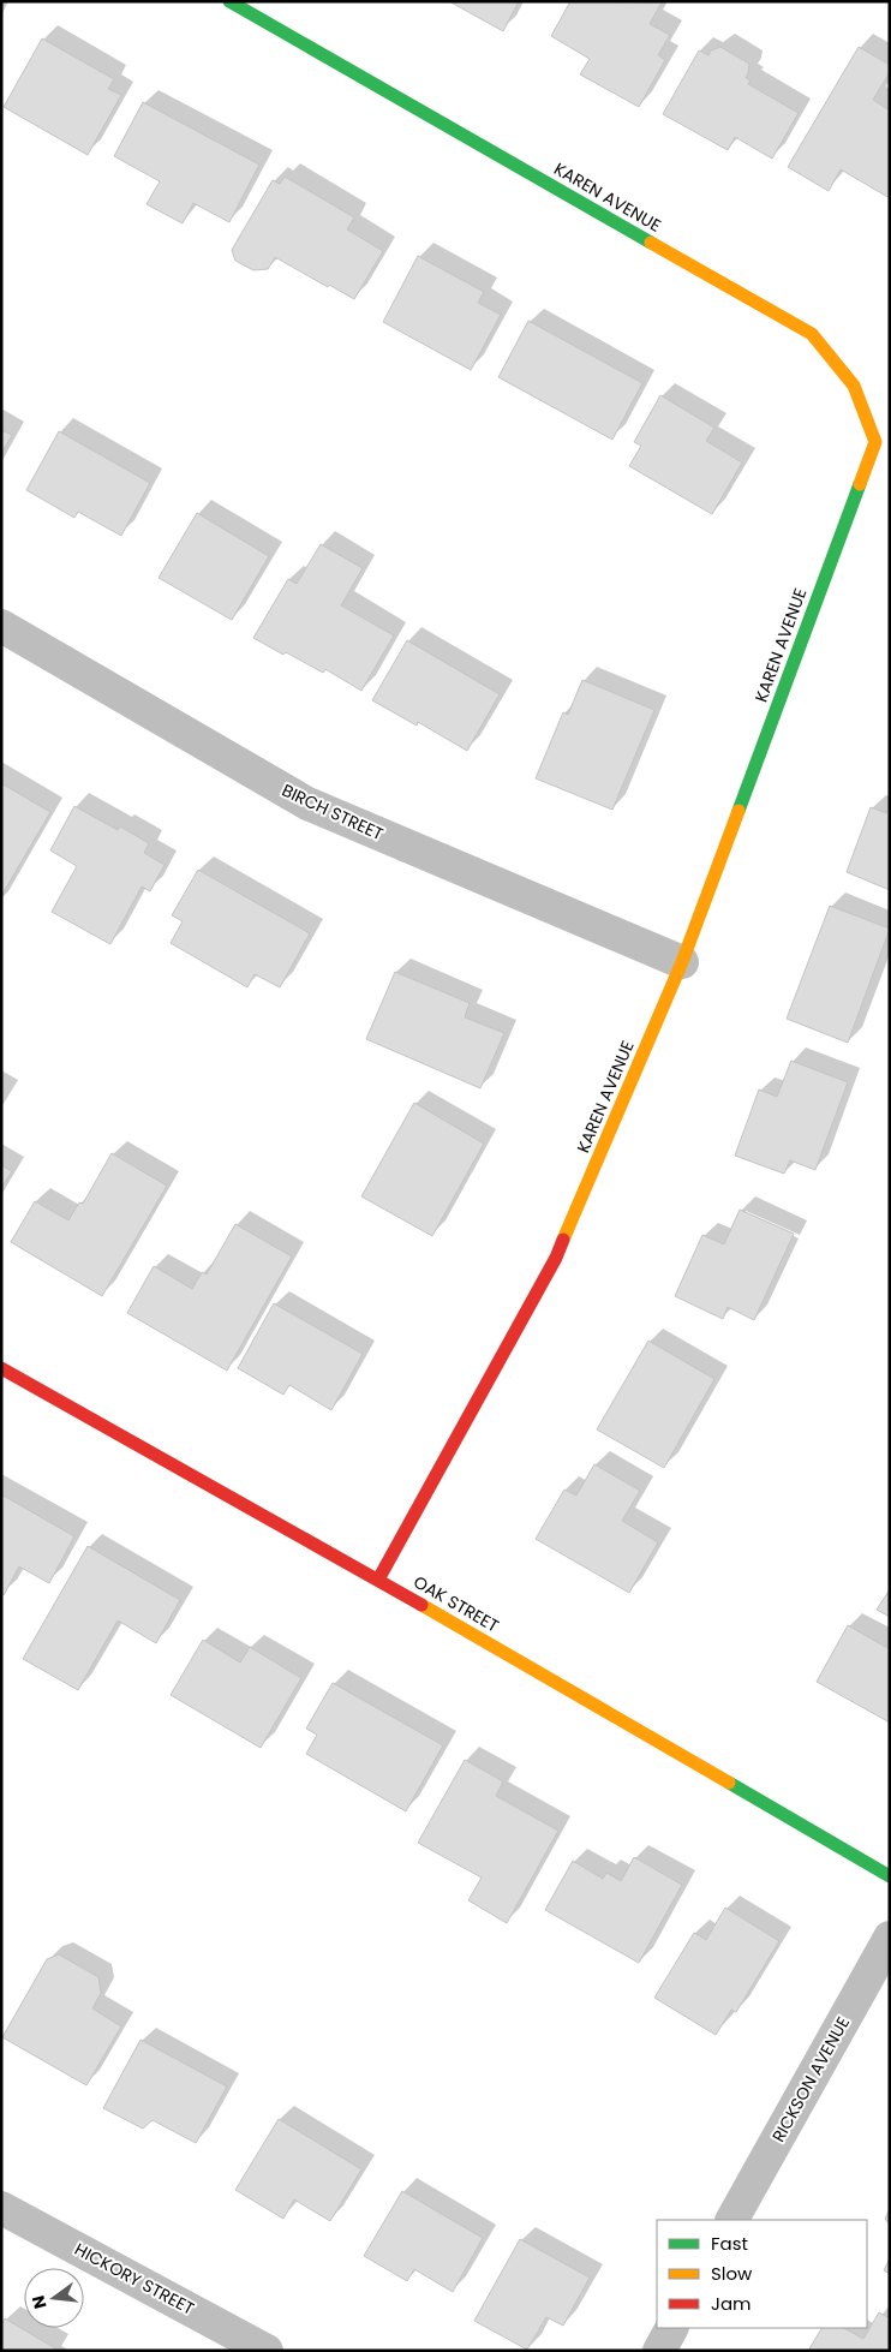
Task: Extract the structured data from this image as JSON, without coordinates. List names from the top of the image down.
{
  "streets": {
    "street": [
      "KAREN AVENUE",
      "BIRCH STREET",
      "OAK STREET",
      "RICKSON AVENUE",
      "HICKORY STREET"
    ]
  },
  "crossings": [
    ["KAREN AVENUE", "BIRCH STREET"],
    ["KAREN AVENUE", "OAK STREET"]
  ],
  "legend": ["Fast", "Slow", "Jam"],
  "north": "left"
}
